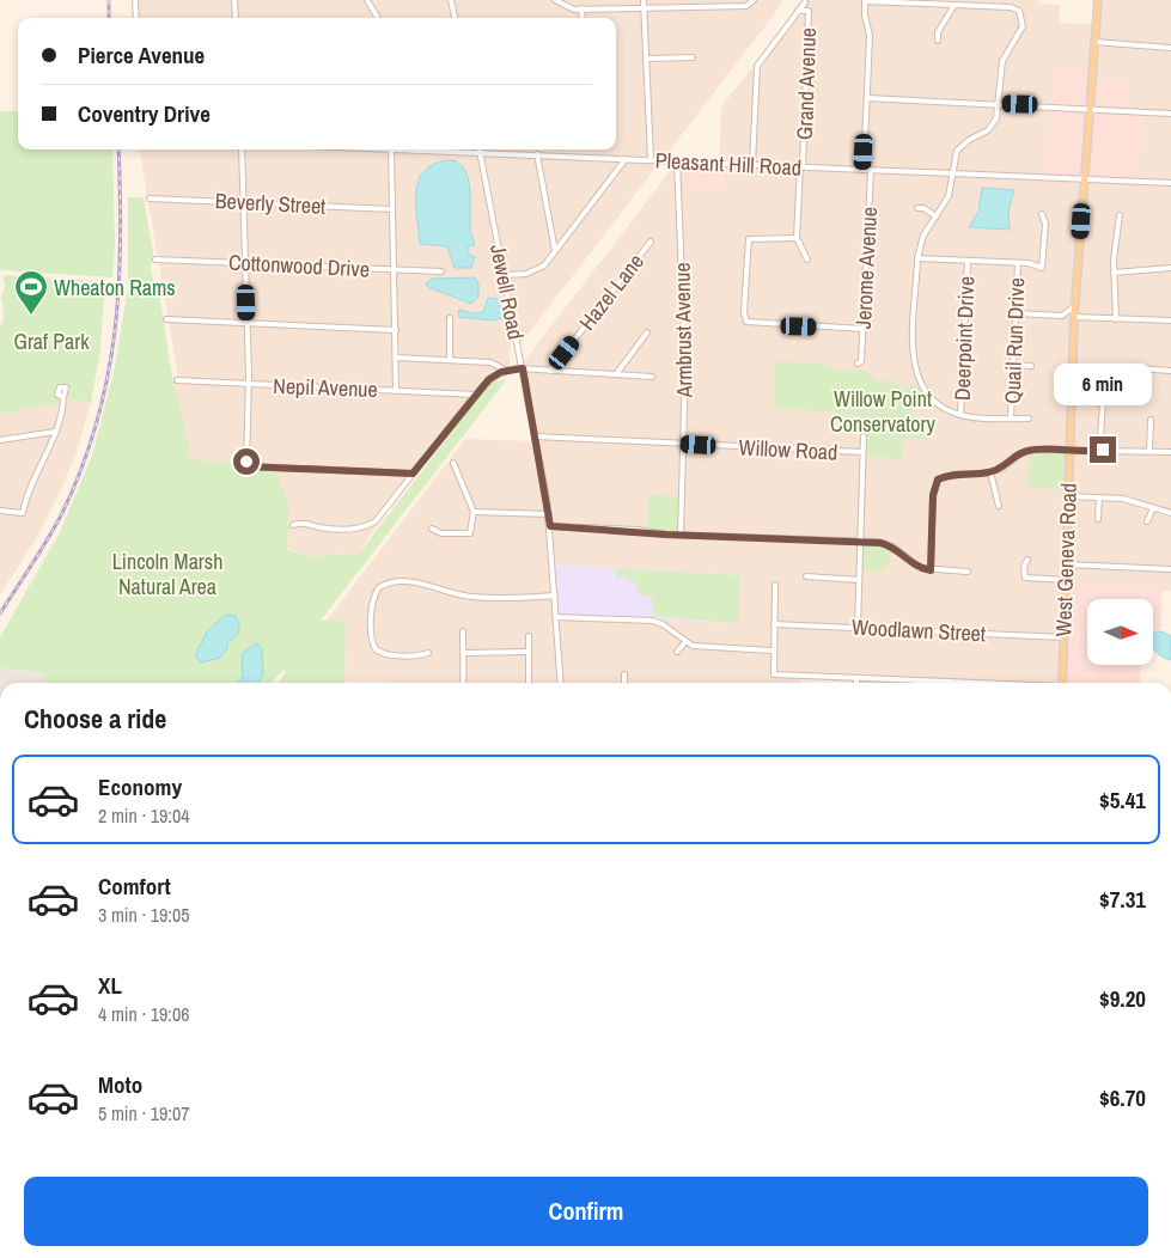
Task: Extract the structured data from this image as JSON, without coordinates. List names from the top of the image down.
{
  "streets": {
    "main road": ["West Geneva Road"],
    "street": [
      "Grand Avenue",
      "Pleasant Hill Road",
      "Beverly Street",
      "Cottonwood Drive",
      "Jerome Avenue",
      "Jewell Road",
      "Hazel Lane",
      "Armbrust Avenue",
      "Deerpoint Drive",
      "Quail Run Drive",
      "Nepil Avenue",
      "Willow Road",
      "Woodlawn Street"
    ]
  },
  "crossings": [
    ["Grand Avenue", "Pleasant Hill Road"],
    ["Pleasant Hill Road", "Jerome Avenue"],
    ["Pleasant Hill Road", "Jewell Road"],
    ["Pleasant Hill Road", "Armbrust Avenue"],
    ["Pleasant Hill Road", "West Geneva Road"],
    ["Jewell Road", "Willow Road"],
    ["Armbrust Avenue", "Willow Road"],
    ["West Geneva Road", "Woodlawn Street"]
  ],
  "parks": ["Graf Park", "Willow Point Conservatory", "Lincoln Marsh Natural Area"],
  "places": {
    "sports": ["Wheaton Rams"]
  },
  "north": "right",
  "page": {
    "banner": ["Pierce Avenue", "Coventry Drive"],
    "bubble": "6 min",
    "heading": "Choose a ride",
    "list": [
      {
        "name": "Economy",
        "note": "2 min · 19:04",
        "value": "$5.41"
      },
      {
        "name": "Comfort",
        "note": "3 min · 19:05",
        "value": "$7.31"
      },
      {
        "name": "XL",
        "note": "4 min · 19:06",
        "value": "$9.20"
      },
      {
        "name": "Moto",
        "note": "5 min · 19:07",
        "value": "$6.70"
      }
    ],
    "buttons": "Confirm"
  }
}
